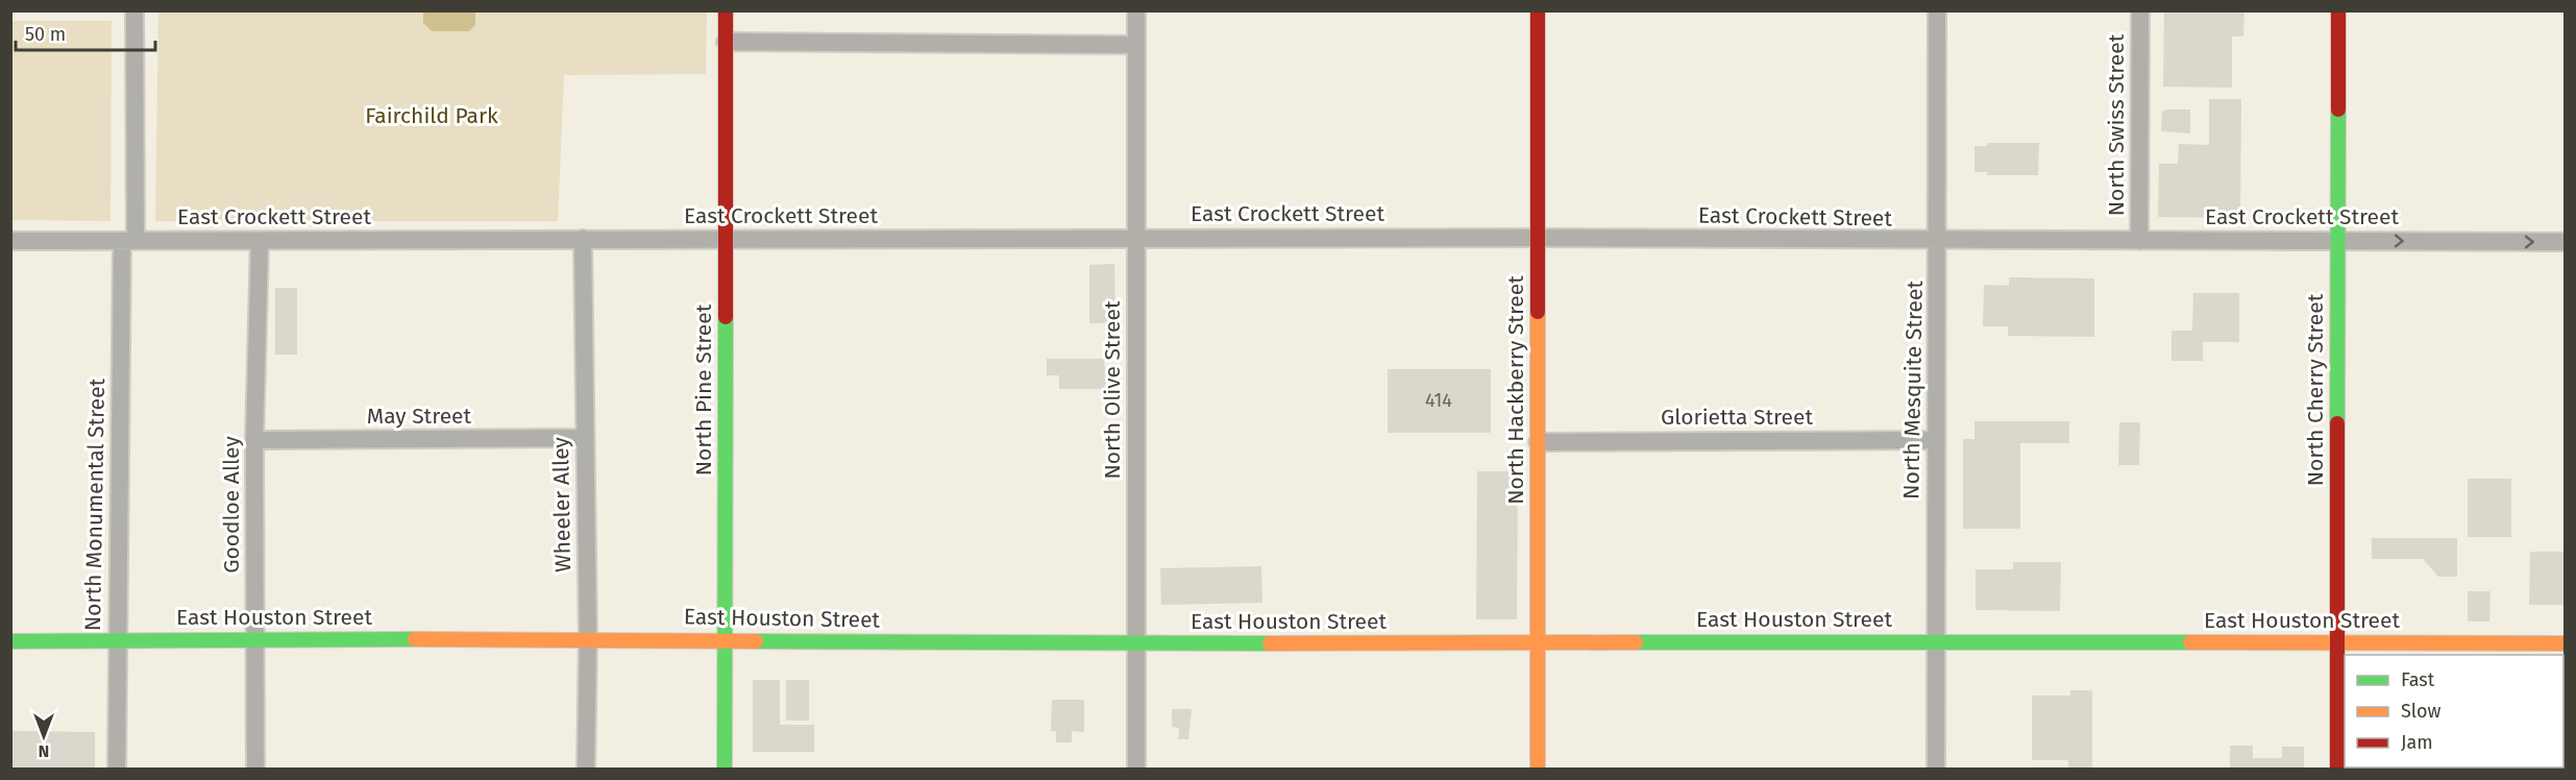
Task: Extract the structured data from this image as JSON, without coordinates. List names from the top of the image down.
{
  "streets": {
    "main road": [
      "North Pine Street",
      "North Hackberry Street",
      "North Cherry Street",
      "East Houston Street"
    ],
    "street": [
      "North Swiss Street",
      "East Crockett Street",
      "North Olive Street",
      "North Mesquite Street",
      "May Street",
      "Glorietta Street",
      "North Monumental Street",
      "Goodloe Alley",
      "Wheeler Alley"
    ]
  },
  "crossings": [
    ["North Swiss Street", "East Crockett Street"],
    ["East Crockett Street", "North Pine Street"],
    ["East Crockett Street", "North Olive Street"],
    ["East Crockett Street", "North Hackberry Street"],
    ["East Crockett Street", "North Mesquite Street"],
    ["East Crockett Street", "North Cherry Street"],
    ["East Crockett Street", "North Monumental Street"],
    ["East Crockett Street", "Goodloe Alley"],
    ["East Crockett Street", "Wheeler Alley"],
    ["North Pine Street", "East Houston Street"],
    ["North Olive Street", "East Houston Street"],
    ["North Hackberry Street", "Glorietta Street"],
    ["North Hackberry Street", "East Houston Street"],
    ["North Mesquite Street", "Glorietta Street"],
    ["North Mesquite Street", "East Houston Street"],
    ["North Cherry Street", "East Houston Street"],
    ["May Street", "Goodloe Alley"],
    ["May Street", "Wheeler Alley"],
    ["North Monumental Street", "East Houston Street"],
    ["Goodloe Alley", "East Houston Street"],
    ["Wheeler Alley", "East Houston Street"]
  ],
  "parks": ["Fairchild Park"],
  "house_numbers": ["414"],
  "legend": ["Fast", "Slow", "Jam"],
  "scale_bar": "50 m",
  "north": "bottom"
}
